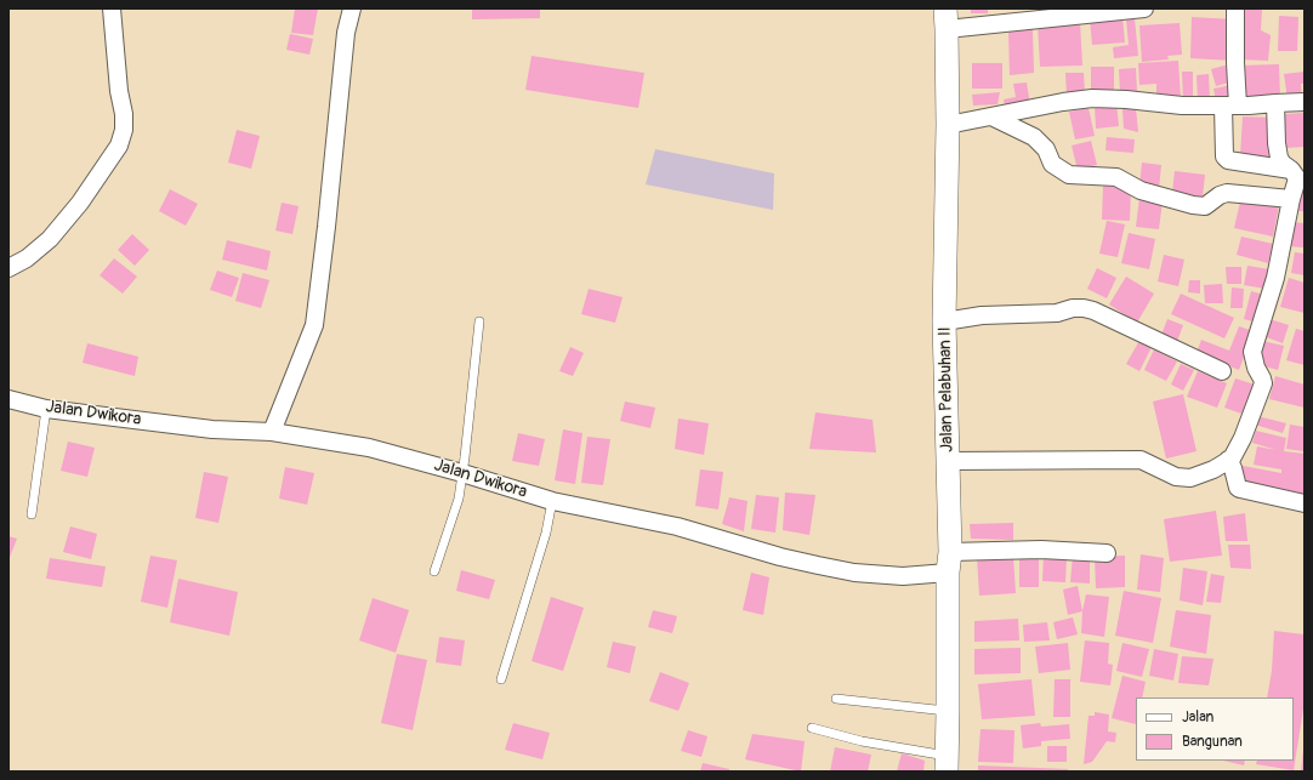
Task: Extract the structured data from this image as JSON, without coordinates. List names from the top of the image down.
{
  "streets": {
    "main road": ["Jalan Pelabuhan II"],
    "street": ["Jalan Dwikora"]
  },
  "crossings": [
    ["Jalan Pelabuhan II", "Jalan Dwikora"]
  ],
  "legend": ["Jalan", "Bangunan"]
}
